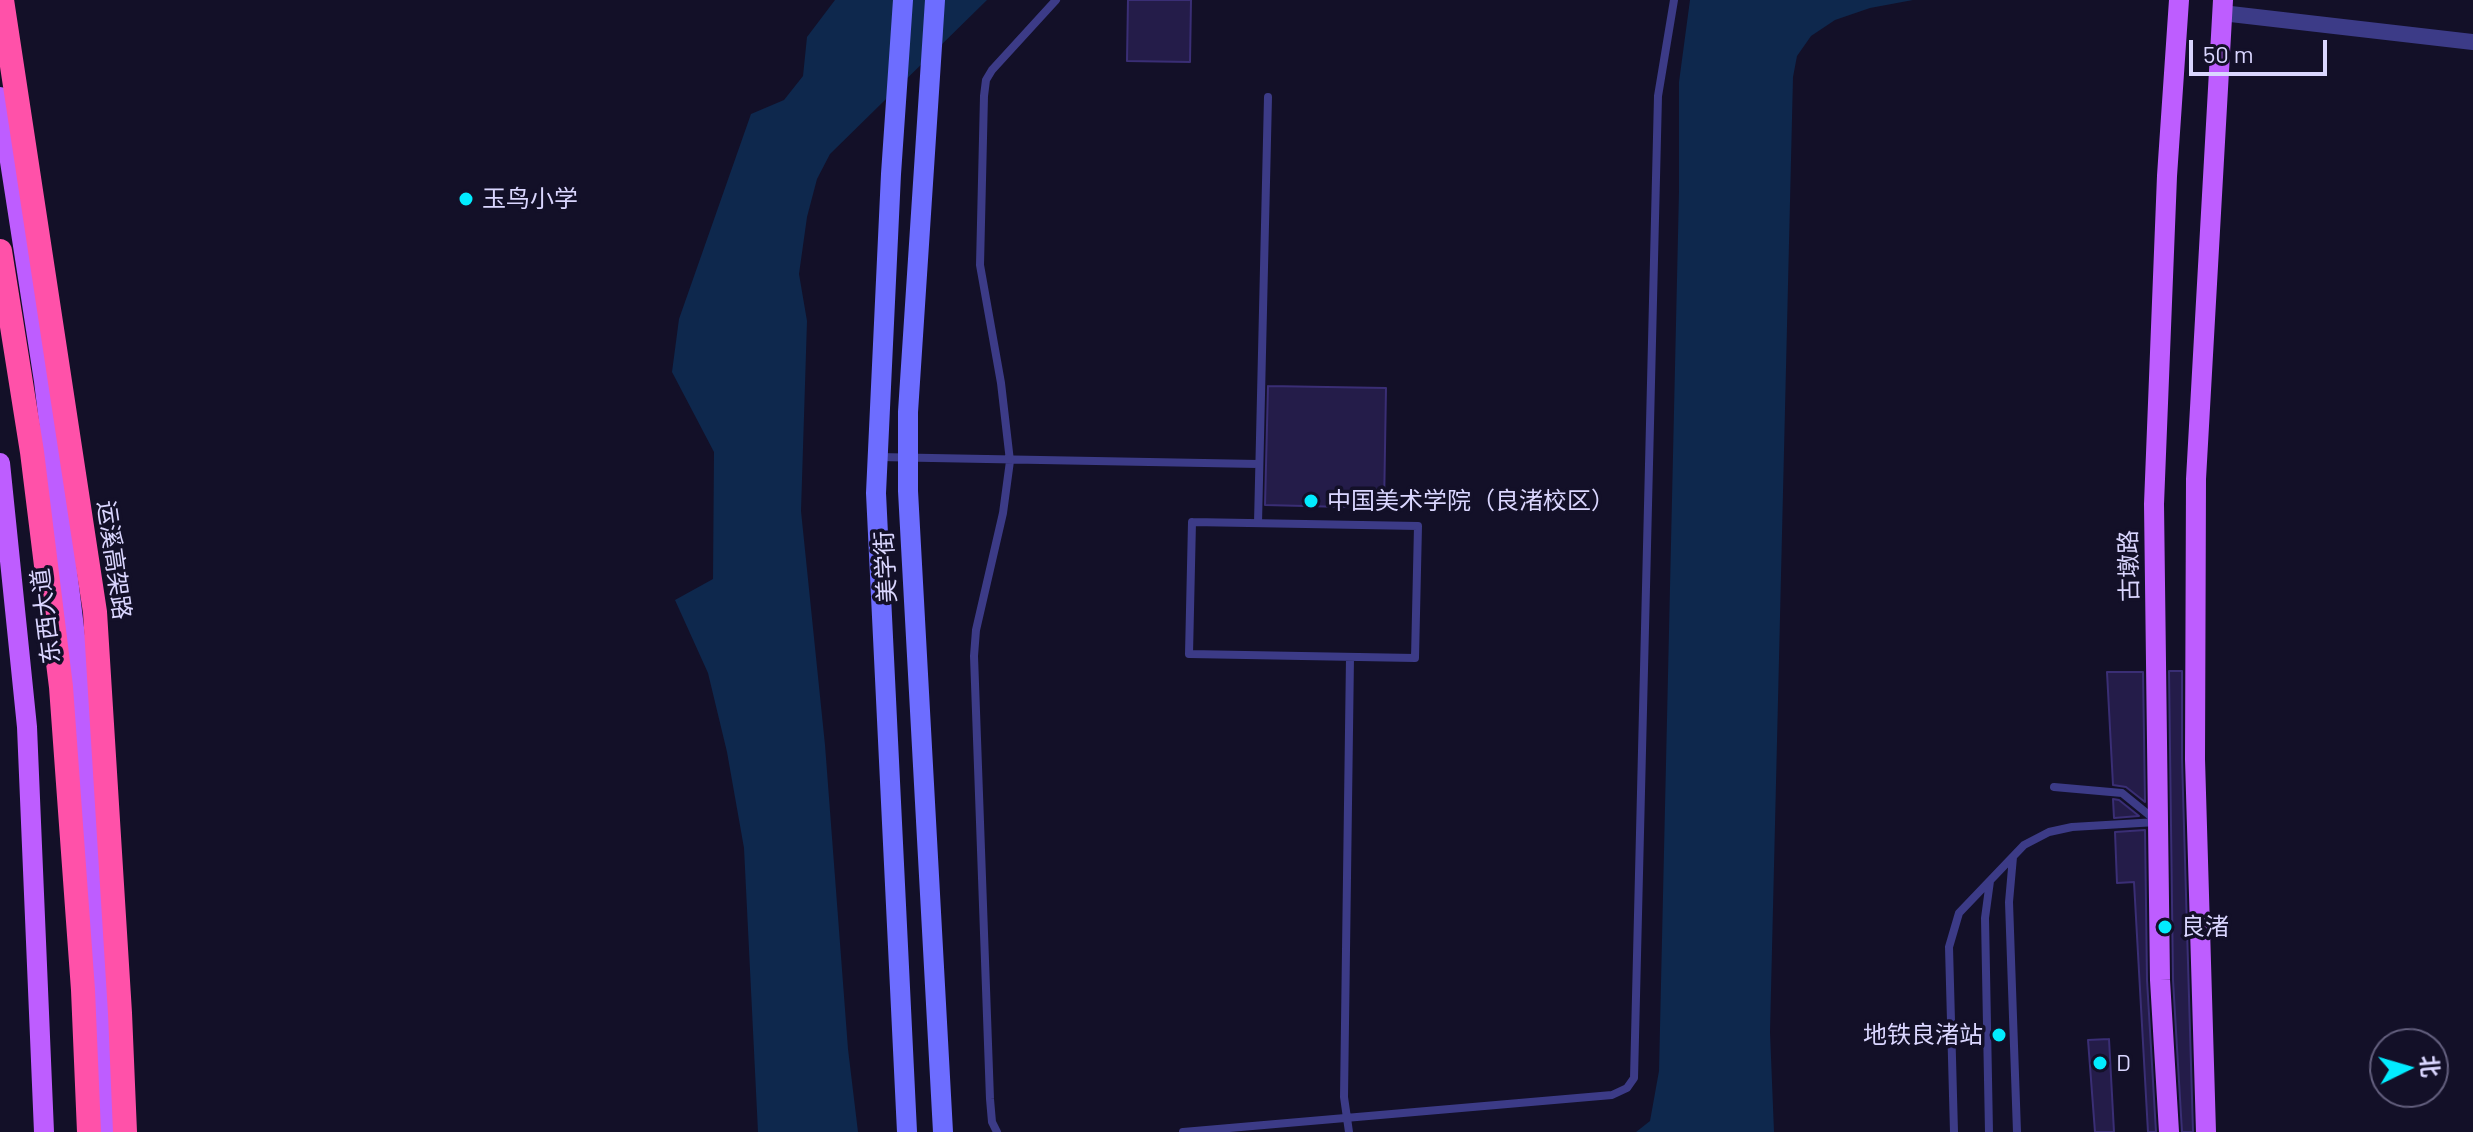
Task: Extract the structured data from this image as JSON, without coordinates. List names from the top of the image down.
{
  "streets": {
    "highway": ["运溪高架路"],
    "main road": ["古墩路", "东西大道"],
    "street": ["美学街"]
  },
  "places": [
    "玉鸟小学",
    "中国美术学院（良渚校区）",
    "良渚",
    "地铁良渚站",
    "D"
  ],
  "scale_bar": "50 m",
  "north": "right"
}
